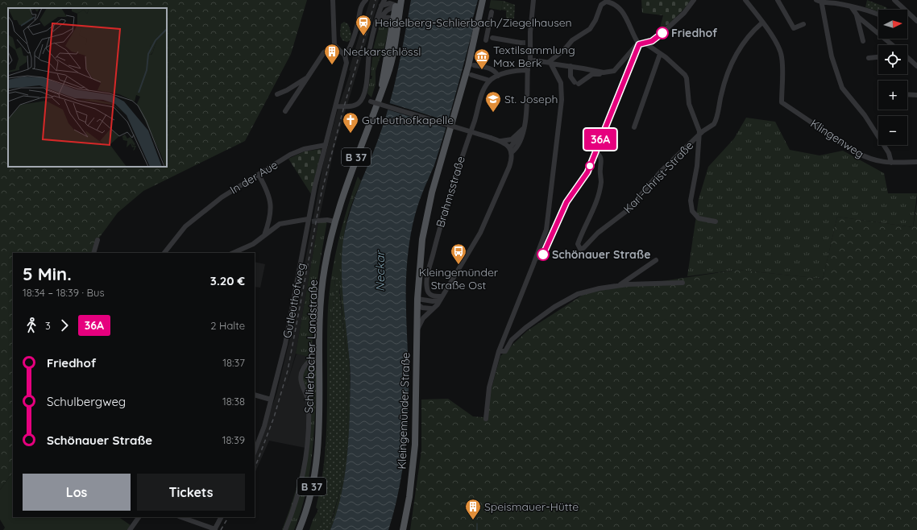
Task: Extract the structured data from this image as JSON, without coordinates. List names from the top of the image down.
{
  "streets": {
    "main road": ["B 37", "Schlierbacher Landstraße", "Kleingemünder Straße"],
    "street": [
      "Klingenweg",
      "In der Aue",
      "Karl-Christ-Straße",
      "Brahmsstraße",
      "Gutleuthofweg"
    ]
  },
  "crossings": [
    ["Klingenweg", "Karl-Christ-Straße"],
    ["In der Aue", "Gutleuthofweg"],
    ["Brahmsstraße", "Kleingemünder Straße"]
  ],
  "water": ["Neckar"],
  "places": {
    "other": ["Friedhof", "Schönauer Straße"],
    "station": ["Heidelberg-Schlierbach/Ziegelhausen"],
    "building": ["Neckarschlössl", "Speismauer-Hütte"],
    "museum": ["Textilsammlung Max Berk"],
    "school or university": ["St. Joseph"],
    "church": ["Gutleuthofkapelle"],
    "bus stop": ["Kleingemünder Straße Ost"]
  },
  "lines": ["bus line 36A"],
  "north": "right",
  "page": {
    "on_map": "36A",
    "map_buttons": ["+", "−"],
    "heading": ["5 Min.", "18:34 – 18:39 · Bus", "3.20 €"],
    "legs": ["3", "36A", "2 Halte"],
    "list": [
      {
        "name": "Friedhof",
        "value": "18:37"
      },
      {
        "name": "Schulbergweg",
        "value": "18:38"
      },
      {
        "name": "Schönauer Straße",
        "value": "18:39"
      }
    ],
    "buttons": ["Los", "Tickets"]
  }
}
